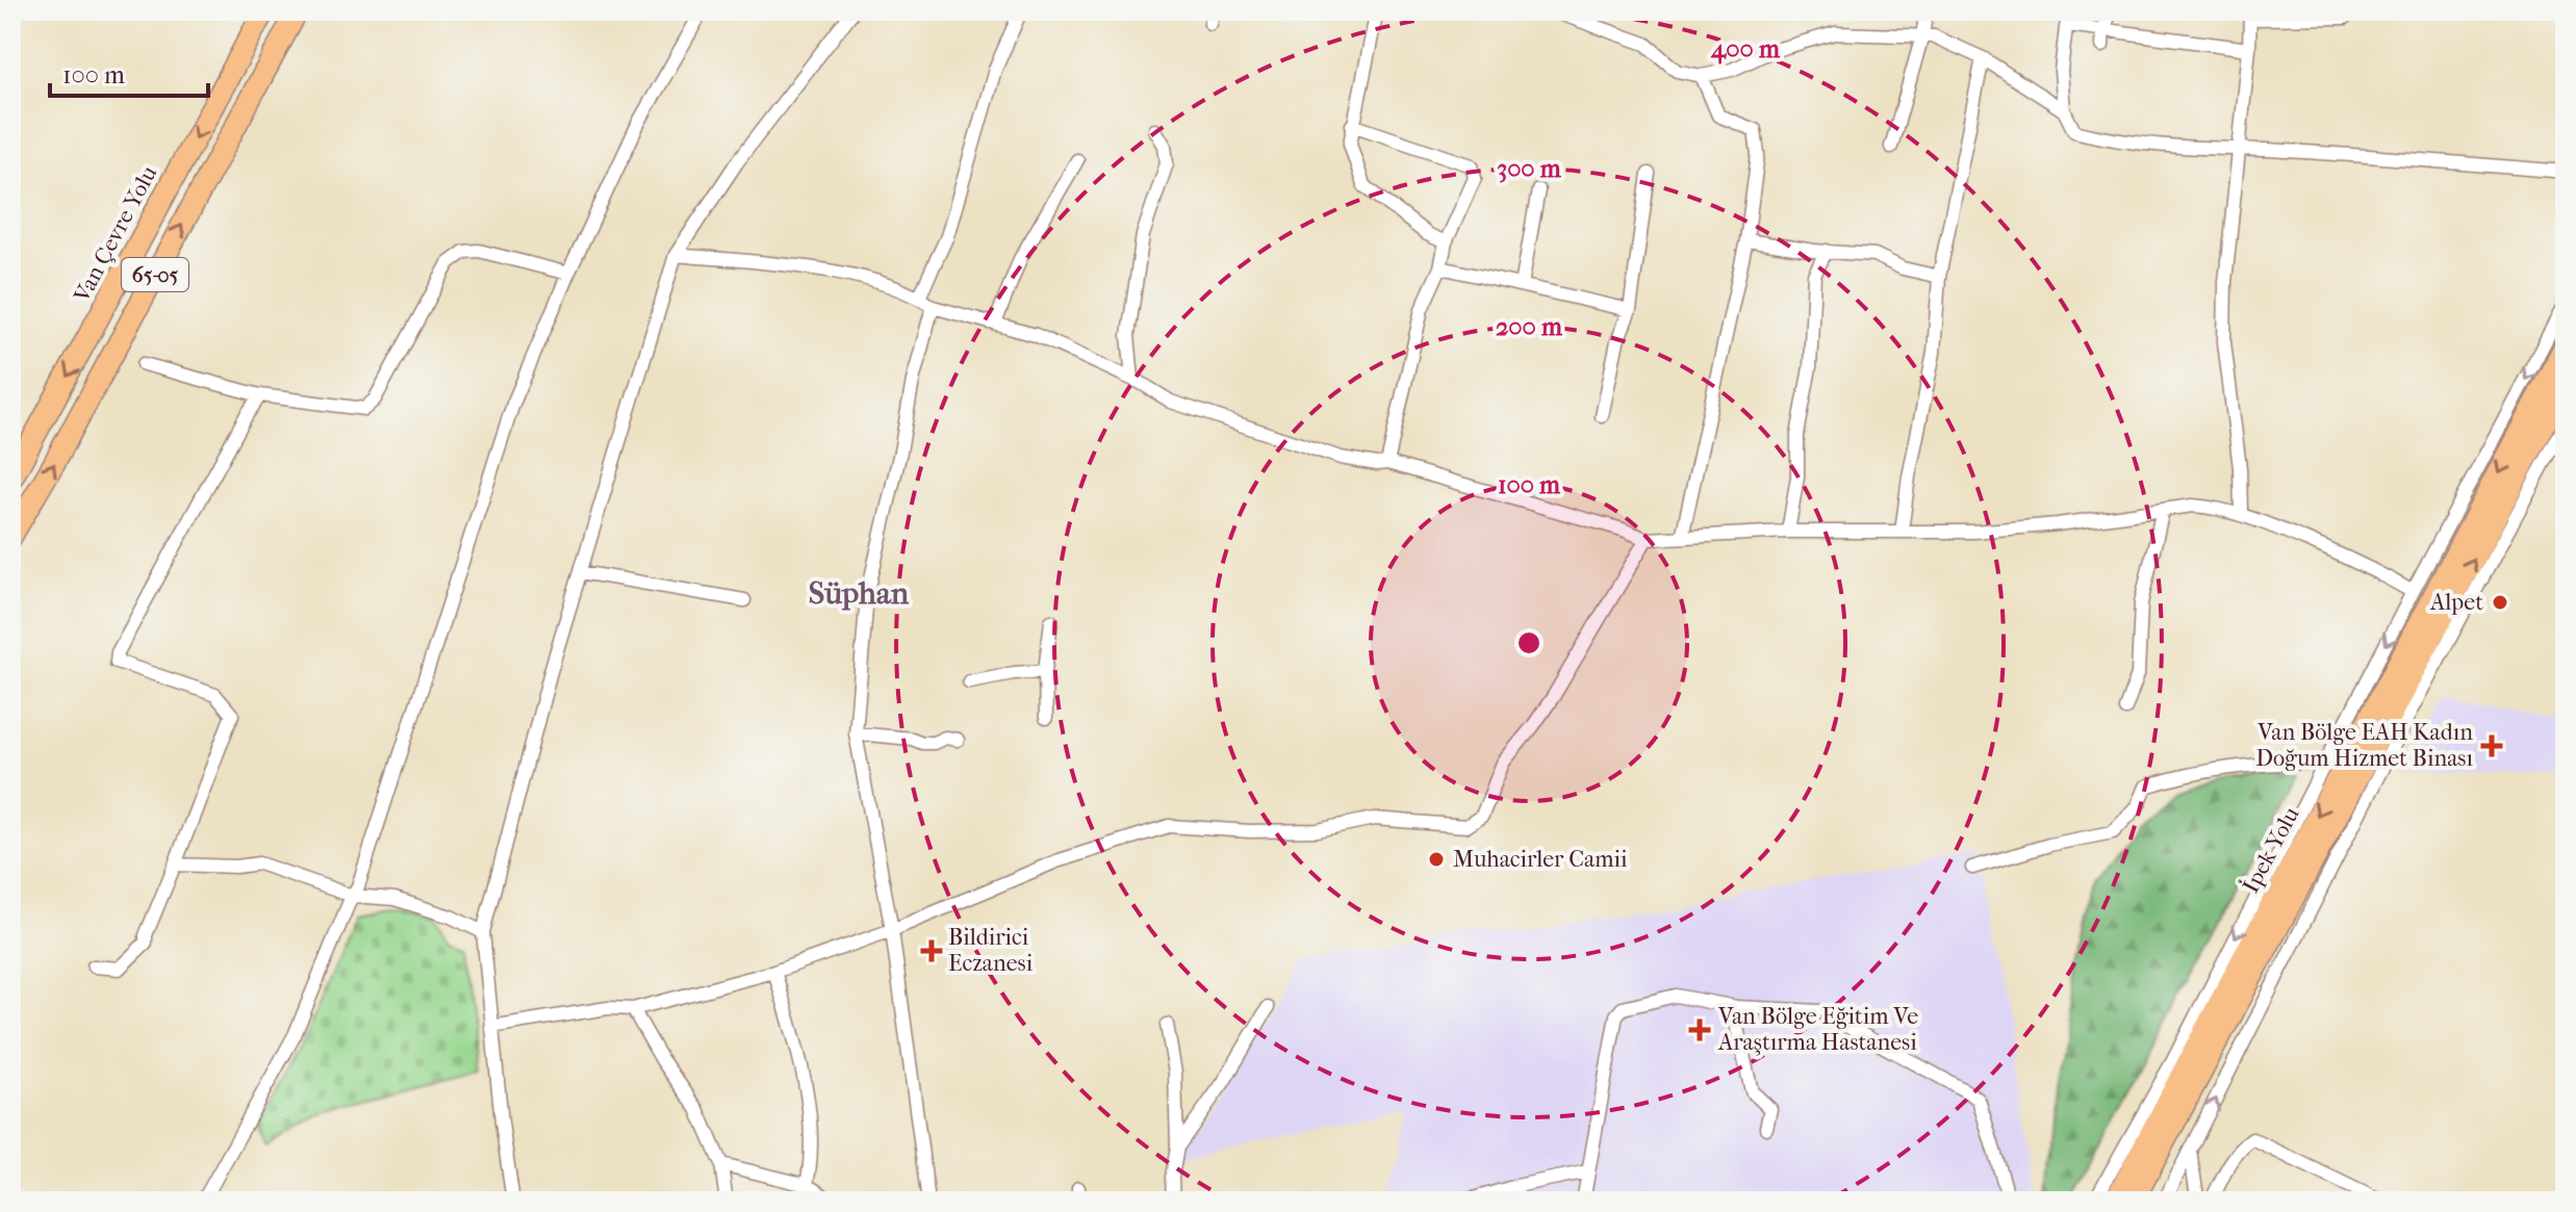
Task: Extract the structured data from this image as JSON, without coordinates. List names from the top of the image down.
{
  "streets": {
    "highway": ["Van Çevre Yolu", "65-05", "İpek Yolu"]
  },
  "districts": ["Süphan"],
  "places": {
    "other": ["Alpet", "Muhacirler Camii"],
    "health": ["Van Bölge EAH Kadın Doğum Hizmet Binası", "Bildirici Eczanesi", "Van Bölge Eğitim Ve Araştırma Hastanesi"]
  },
  "scale_bar": "100 m",
  "rings": [
    "400 m",
    "300 m",
    "200 m",
    "100 m"
  ]
}
